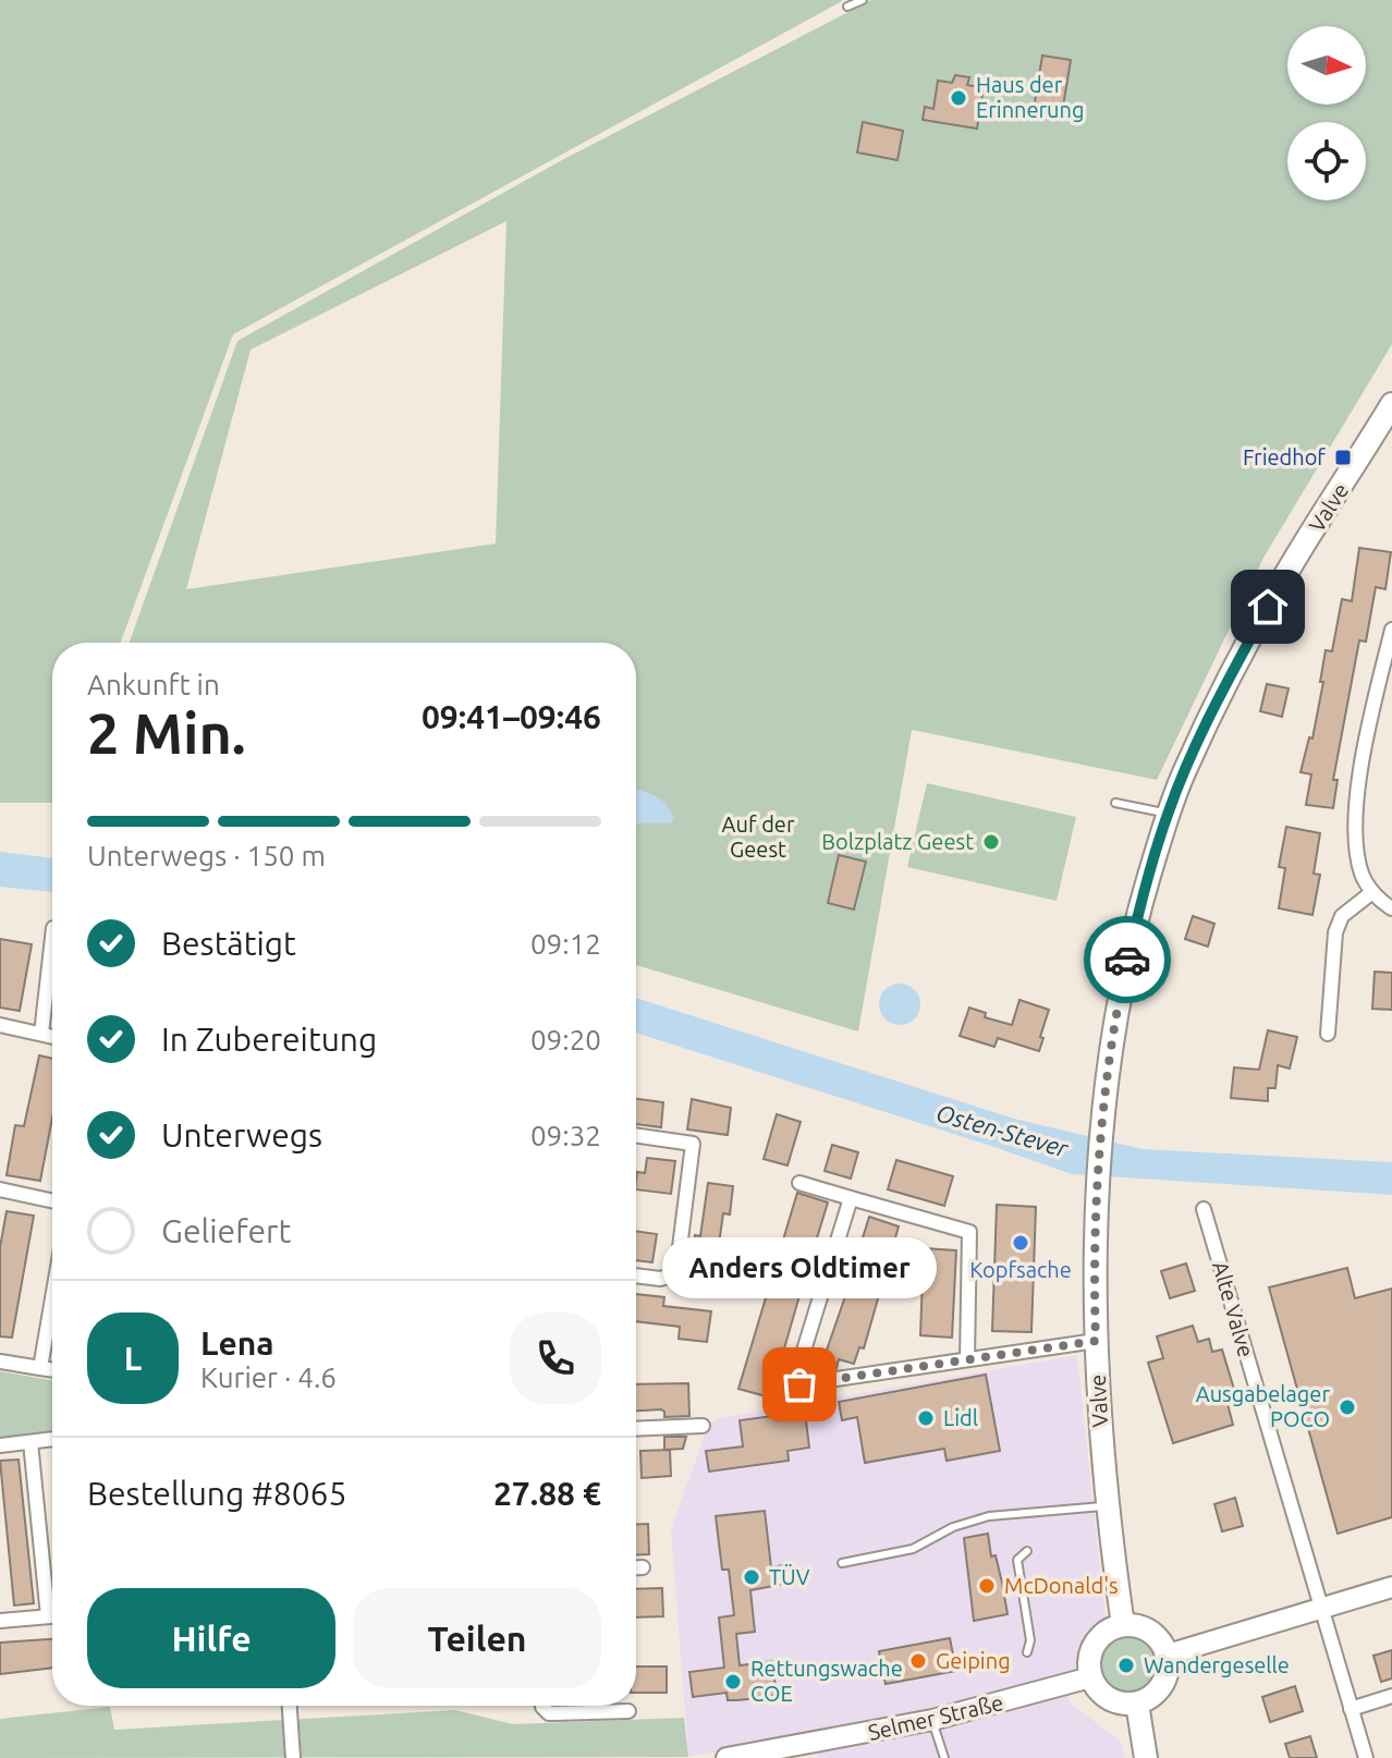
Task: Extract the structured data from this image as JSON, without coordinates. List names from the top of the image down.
{
  "streets": {
    "main road": ["Valve", "Selmer Straße"],
    "street": ["Alte Valve"]
  },
  "crossings": [
    ["Valve", "Selmer Straße"]
  ],
  "water": ["Osten-Stever"],
  "parks": ["Auf der Geest"],
  "places": {
    "other": [
      "Haus der Erinnerung",
      "Bolzplatz Geest",
      "Kopfsache",
      "Anders Oldtimer",
      "Ausgabelager POCO",
      "Lidl",
      "TÜV",
      "McDonald's",
      "Geiping",
      "Wandergeselle",
      "Rettungswache COE"
    ],
    "transit": ["Friedhof"]
  },
  "north": "right",
  "page": {
    "heading": ["2 Min.", "Ankunft in", "09:41–09:46"],
    "panel": [
      "Lena",
      "Kurier · 4.6",
      "Bestellung #8065",
      "27.88 €"
    ],
    "bar": "Unterwegs · 150 m",
    "list": [
      ["Bestätigt", "09:12"],
      ["In Zubereitung", "09:20"],
      ["Unterwegs", "09:32"],
      "Geliefert"
    ],
    "bubble": "Anders Oldtimer",
    "round": "L",
    "buttons": ["Hilfe", "Teilen"]
  }
}
